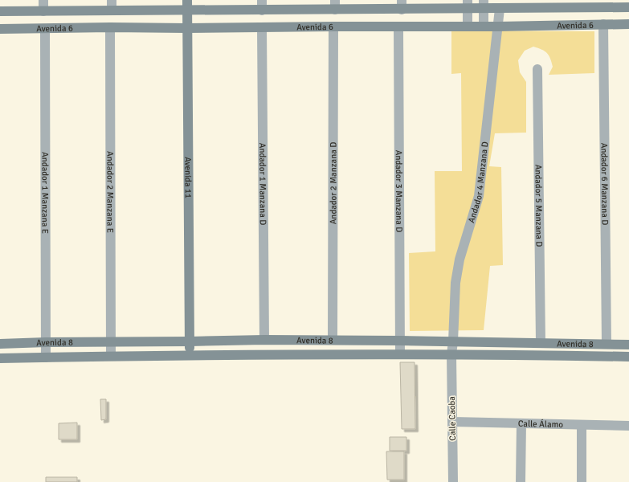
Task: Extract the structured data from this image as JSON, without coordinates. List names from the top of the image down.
{
  "streets": {
    "street": [
      "Avenida 6",
      "Avenida 11",
      "Andador 4 Manzana D",
      "Andador 2 Manzana D",
      "Andador 1 Manzana D",
      "Andador 6 Manzana D",
      "Andador 3 Manzana D",
      "Andador 2 Manzana E",
      "Andador 1 Manzana E",
      "Andador 5 Manzana D",
      "Avenida 8",
      "Calle Caoba",
      "Calle Álamo"
    ]
  },
  "crossings": [
    ["Avenida 6", "Avenida 11"],
    ["Avenida 6", "Andador 4 Manzana D"],
    ["Avenida 6", "Andador 2 Manzana D"],
    ["Avenida 6", "Andador 1 Manzana D"],
    ["Avenida 6", "Andador 6 Manzana D"],
    ["Avenida 6", "Andador 3 Manzana D"],
    ["Avenida 6", "Andador 2 Manzana E"],
    ["Avenida 6", "Andador 1 Manzana E"],
    ["Avenida 11", "Avenida 8"],
    ["Andador 4 Manzana D", "Avenida 8"],
    ["Andador 4 Manzana D", "Calle Caoba"],
    ["Andador 2 Manzana D", "Avenida 8"],
    ["Andador 1 Manzana D", "Avenida 8"],
    ["Andador 6 Manzana D", "Avenida 8"],
    ["Andador 3 Manzana D", "Avenida 8"],
    ["Andador 2 Manzana E", "Avenida 8"],
    ["Andador 1 Manzana E", "Avenida 8"],
    ["Andador 5 Manzana D", "Avenida 8"],
    ["Avenida 8", "Calle Caoba"],
    ["Calle Caoba", "Calle Álamo"]
  ]
}
